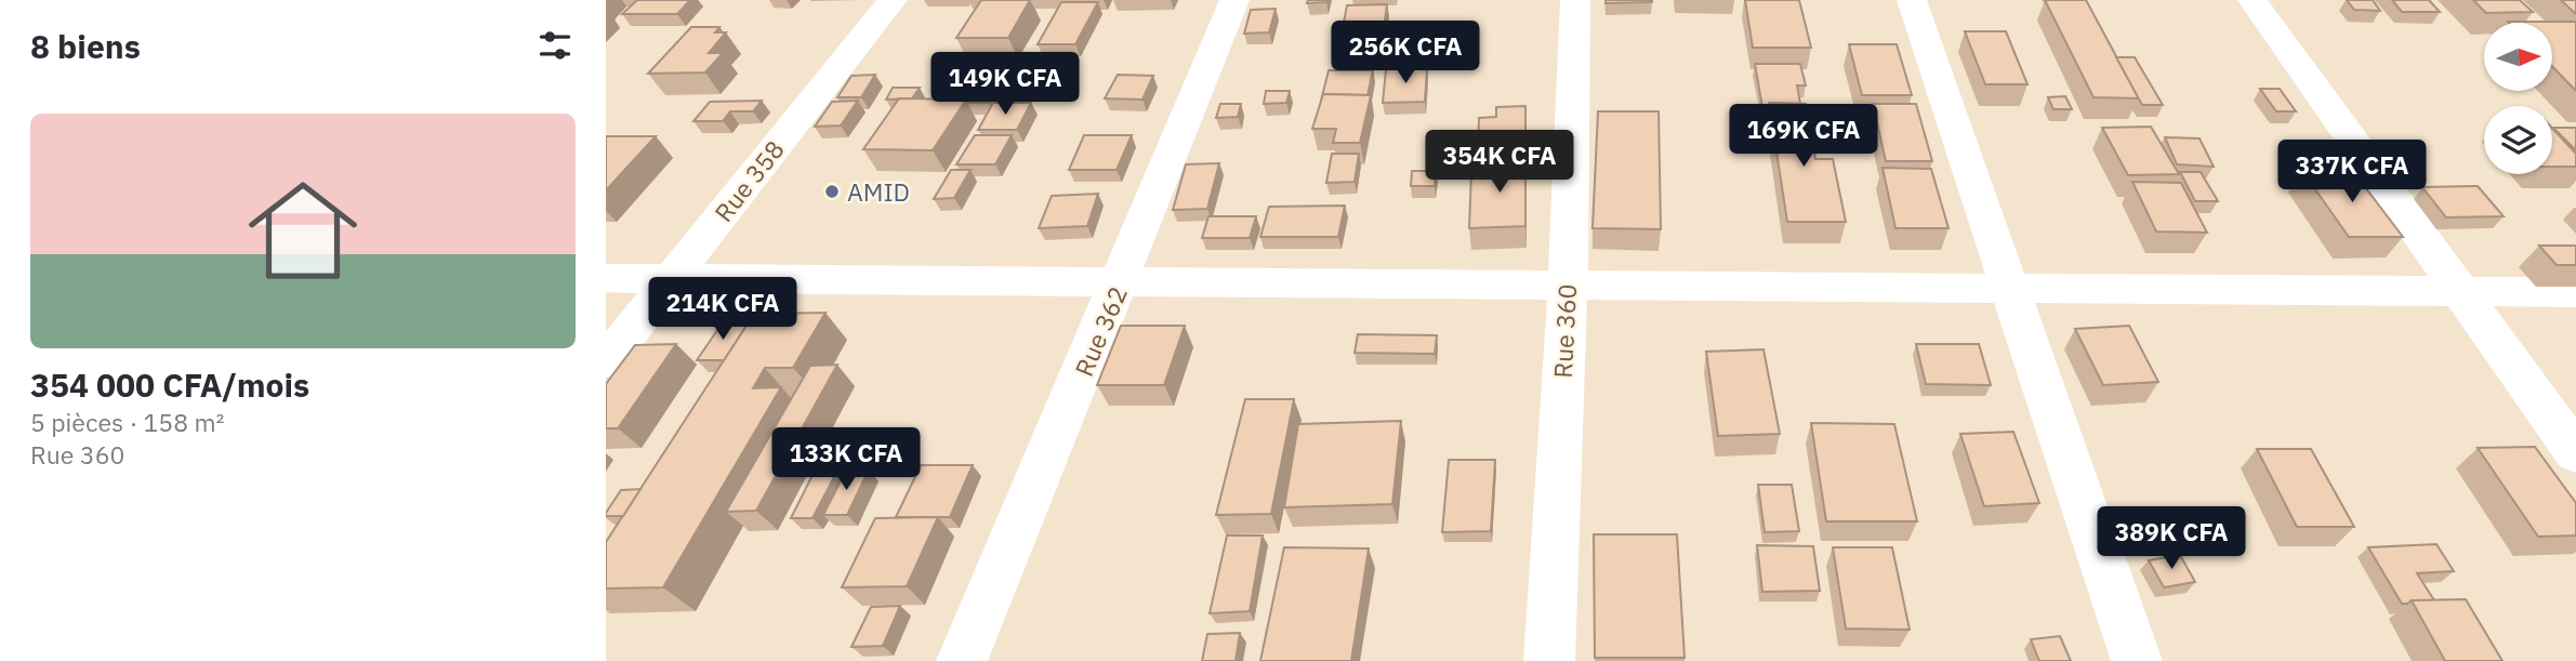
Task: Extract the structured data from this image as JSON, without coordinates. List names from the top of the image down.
{
  "streets": {
    "street": ["Rue 358", "Rue 362", "Rue 360"]
  },
  "places": ["AMID"],
  "north": "right",
  "page": {
    "heading": "8 biens",
    "price": [
      "256K CFA",
      "149K CFA",
      "169K CFA",
      "354K CFA",
      "337K CFA",
      "214K CFA",
      "133K CFA",
      "389K CFA"
    ],
    "list": [
      {
        "name": "354 000 CFA/mois",
        "note": "5 pièces · 158 m² · Rue 360"
      }
    ]
  }
}
